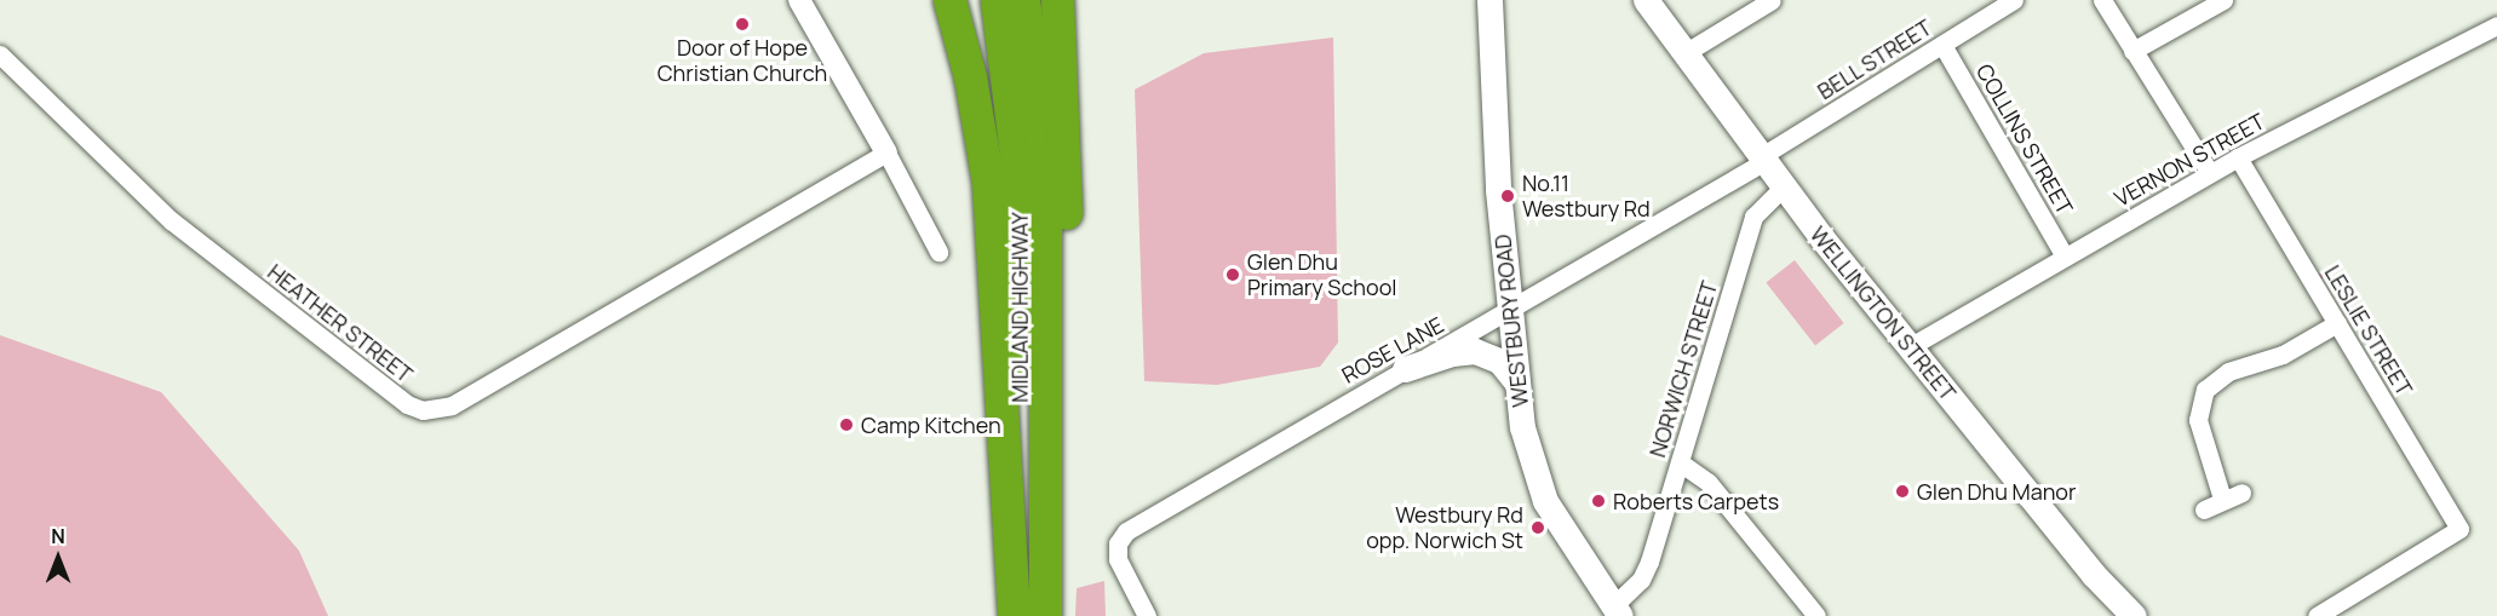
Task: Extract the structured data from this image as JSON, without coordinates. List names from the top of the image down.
{
  "streets": {
    "highway": ["MIDLAND HIGHWAY"],
    "main road": ["WELLINGTON STREET", "WESTBURY ROAD"],
    "street": [
      "BELL STREET",
      "COLLINS STREET",
      "VERNON STREET",
      "HEATHER STREET",
      "LESLIE STREET",
      "ROSE LANE",
      "NORWICH STREET"
    ]
  },
  "crossings": [
    ["BELL STREET", "COLLINS STREET"],
    ["BELL STREET", "WELLINGTON STREET"],
    ["BELL STREET", "ROSE LANE"],
    ["COLLINS STREET", "VERNON STREET"],
    ["VERNON STREET", "WELLINGTON STREET"],
    ["VERNON STREET", "LESLIE STREET"],
    ["WELLINGTON STREET", "ROSE LANE"],
    ["WELLINGTON STREET", "NORWICH STREET"],
    ["WESTBURY ROAD", "ROSE LANE"],
    ["WESTBURY ROAD", "NORWICH STREET"]
  ],
  "places": [
    "Door of Hope Christian Church",
    "No.11 Westbury Rd",
    "Glen Dhu Primary School",
    "Camp Kitchen",
    "Glen Dhu Manor",
    "Roberts Carpets",
    "Westbury Rd opp. Norwich St"
  ],
  "north": "top"
}
